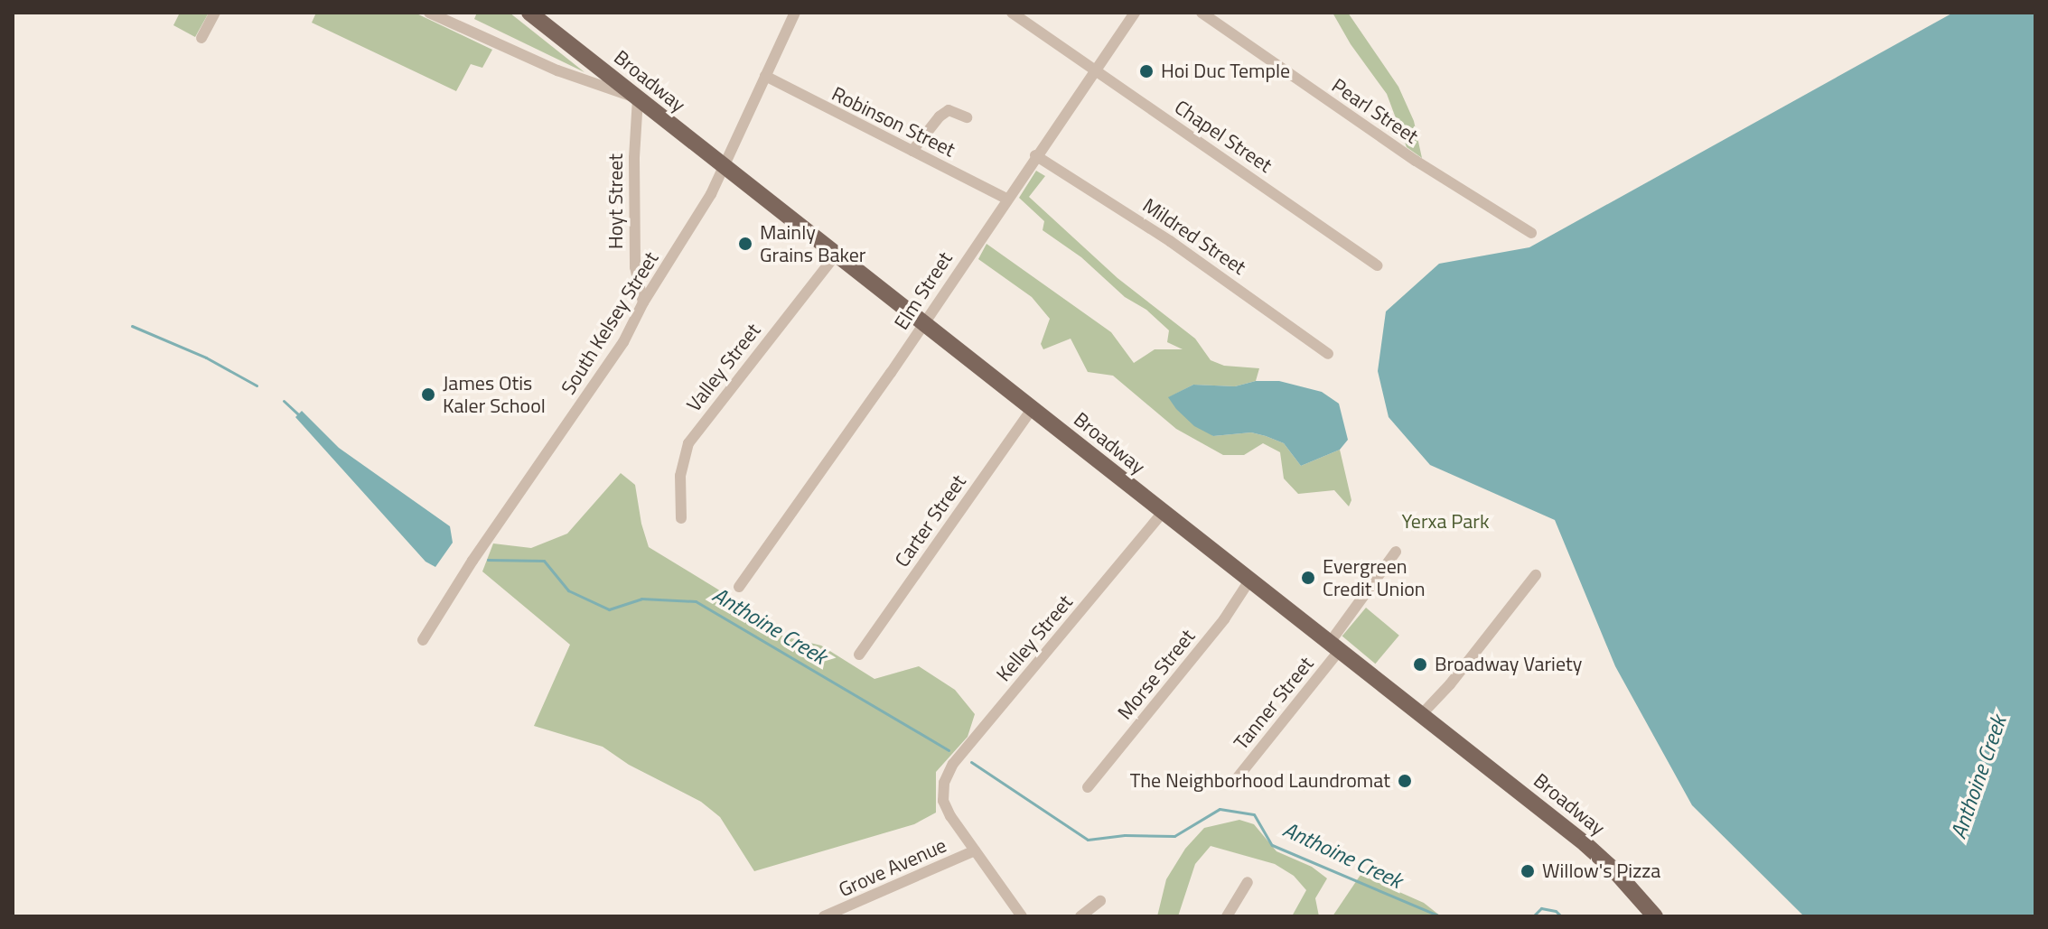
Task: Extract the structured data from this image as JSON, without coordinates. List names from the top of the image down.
{
  "streets": {
    "main road": ["Broadway"],
    "street": [
      "Pearl Street",
      "Robinson Street",
      "Chapel Street",
      "Hoyt Street",
      "Mildred Street",
      "Elm Street",
      "South Kelsey Street",
      "Valley Street",
      "Carter Street",
      "Kelley Street",
      "Morse Street",
      "Tanner Street",
      "Grove Avenue"
    ]
  },
  "crossings": [
    ["Broadway", "Hoyt Street"],
    ["Broadway", "Elm Street"],
    ["Broadway", "South Kelsey Street"],
    ["Broadway", "Valley Street"],
    ["Broadway", "Carter Street"],
    ["Broadway", "Kelley Street"],
    ["Broadway", "Morse Street"],
    ["Broadway", "Tanner Street"],
    ["Robinson Street", "Elm Street"],
    ["Robinson Street", "South Kelsey Street"],
    ["Chapel Street", "Elm Street"],
    ["Hoyt Street", "South Kelsey Street"],
    ["Mildred Street", "Elm Street"],
    ["Kelley Street", "Grove Avenue"]
  ],
  "water": ["Anthoine Creek"],
  "parks": ["Yerxa Park"],
  "places": [
    "Hoi Duc Temple",
    "Mainly Grains Baker",
    "James Otis Kaler School",
    "Evergreen Credit Union",
    "Broadway Variety",
    "The Neighborhood Laundromat",
    "Willow's Pizza"
  ]
}
